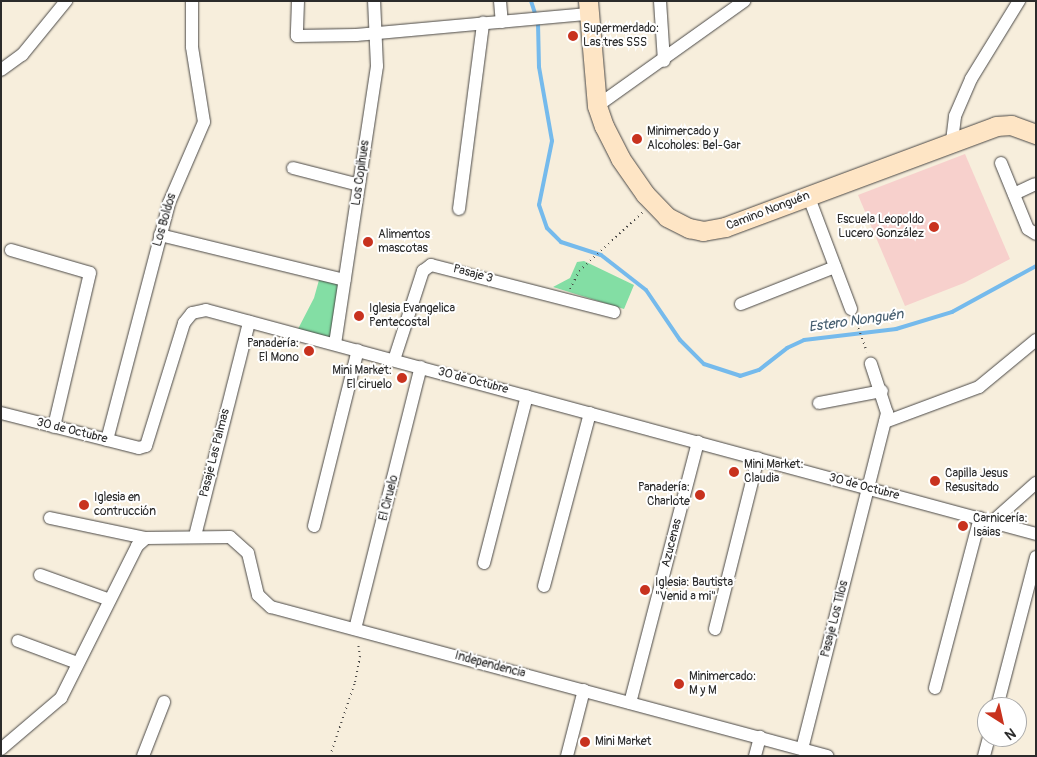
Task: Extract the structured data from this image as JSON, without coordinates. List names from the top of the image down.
{
  "streets": {
    "main road": ["Camino Nonguén"],
    "street": [
      "Los Copihues",
      "Los Boldos",
      "Pasaje 3",
      "30 de Octubre",
      "Pasaje Las Palmas",
      "El Ciruelo",
      "Azucenas",
      "Pasaje Los Tilos",
      "Independencia"
    ]
  },
  "crossings": [
    ["Los Copihues", "30 de Octubre"],
    ["Los Boldos", "30 de Octubre"],
    ["Pasaje 3", "30 de Octubre"],
    ["30 de Octubre", "Pasaje Las Palmas"],
    ["30 de Octubre", "El Ciruelo"],
    ["30 de Octubre", "Azucenas"],
    ["30 de Octubre", "Pasaje Los Tilos"],
    ["Pasaje Las Palmas", "Independencia"],
    ["El Ciruelo", "Independencia"],
    ["Azucenas", "Independencia"],
    ["Pasaje Los Tilos", "Independencia"]
  ],
  "water": ["Estero Nonguén"],
  "places": [
    "Supermerdado: Las tres SSS",
    "Minimercado y Alcoholes: Bel-Gar",
    "Escuela Leopoldo Lucero González",
    "Alimentos mascotas",
    "Iglesia Evangelica Pentecostal",
    "Panadería: El Mono",
    "Mini Market: El ciruelo",
    "Mini Market: Claudia",
    "Capilla Jesus Resusitado",
    "Panadería: Charlote",
    "Iglesia en contrucción",
    "Carnicería: Isaias",
    "Iglesia: Bautista \"Venid a mi\"",
    "Minimercado: M y M",
    "Mini Market"
  ],
  "north": "bottom right"
}
